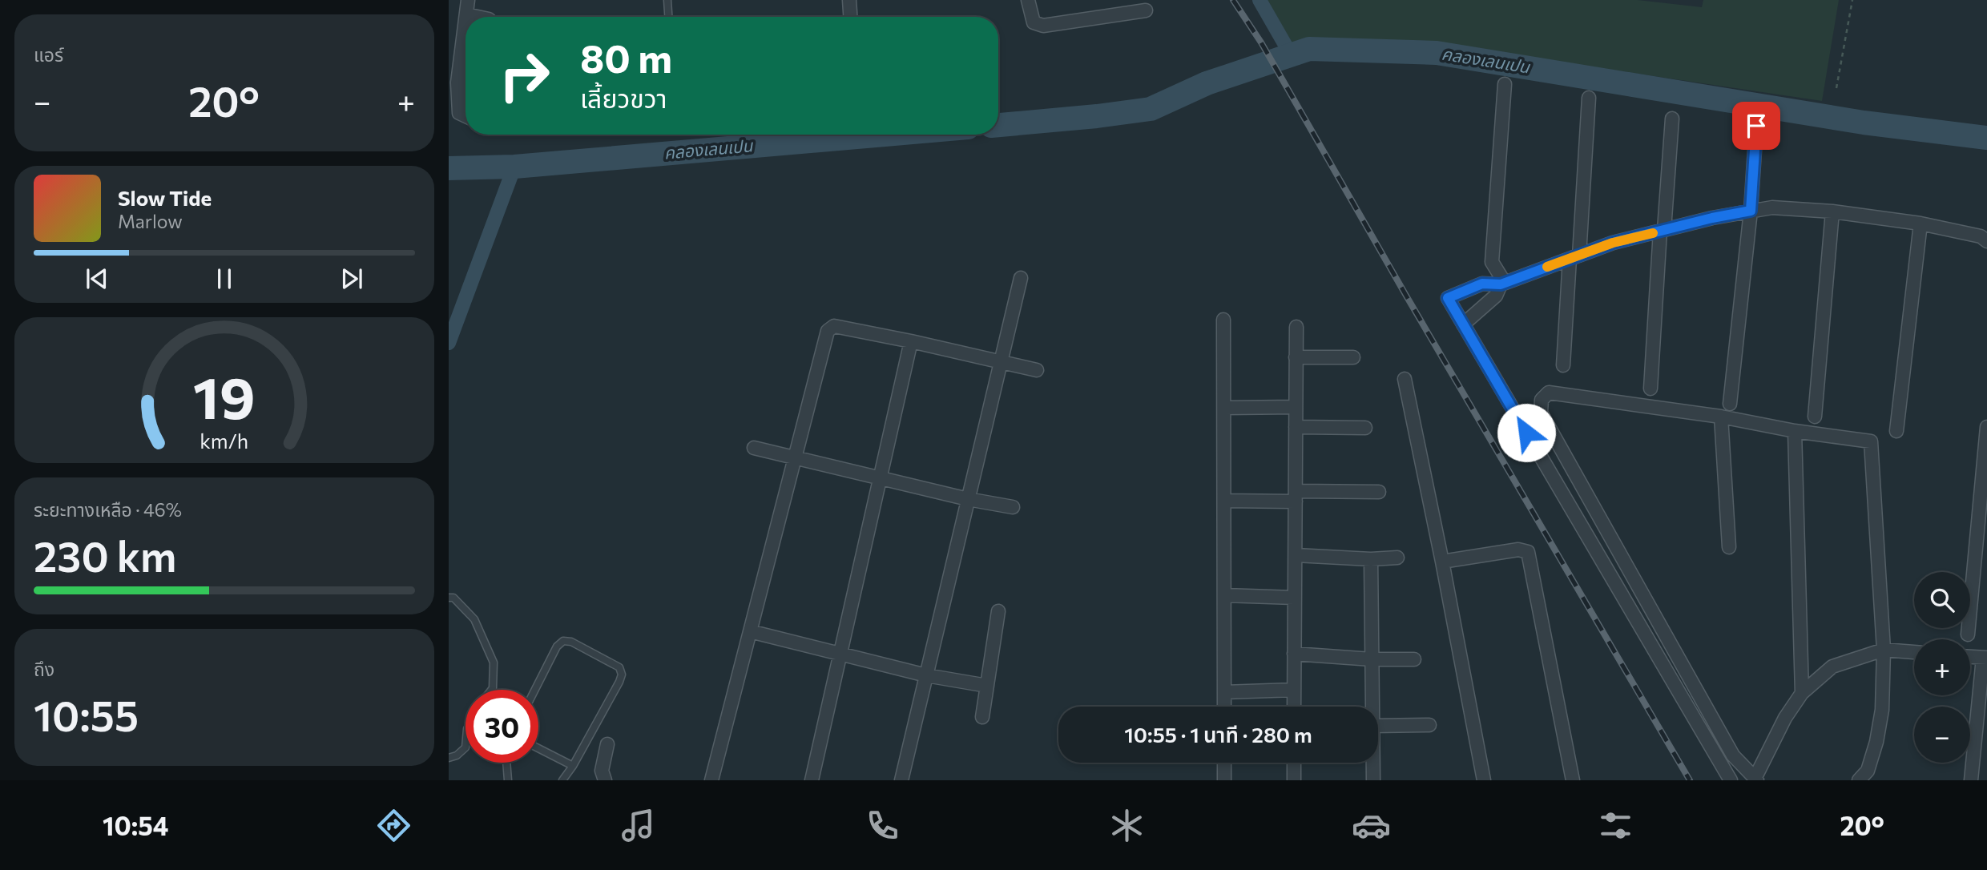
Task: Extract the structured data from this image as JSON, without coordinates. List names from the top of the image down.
{
  "water": ["คลองเลนเปน"],
  "page": {
    "tile": [
      "แอร์",
      ["ระยะทางเหลือ · 46%", "230 km"],
      ["ถึง", "10:55"]
    ],
    "turn": ["80 m", "เลี้ยวขวา"],
    "heat": ["−", "20°", "+"],
    "song": ["Slow Tide", "Marlow"],
    "map_buttons": ["+", "−"],
    "limit": "30",
    "trip": "10:55 · 1 นาที · 280 m",
    "tabs": ["10:54", "20°"],
    "gauge": ["19", "km/h"]
  }
}
